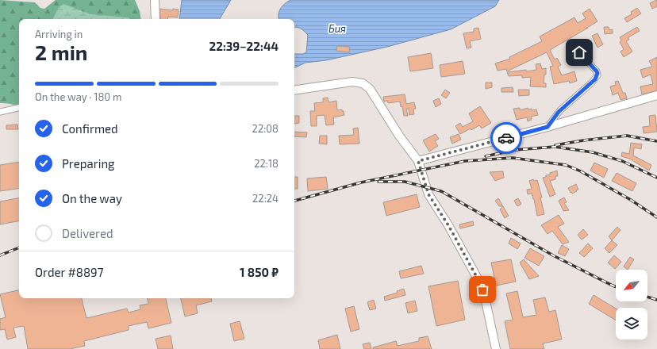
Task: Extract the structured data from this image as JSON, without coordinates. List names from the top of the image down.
{
  "water": ["Бия"],
  "north": "bottom left",
  "page": {
    "heading": ["2 min", "Arriving in", "22:39–22:44"],
    "panel": ["Order #8897", "1 850 ₽"],
    "bar": "On the way · 180 m",
    "list": [
      ["Confirmed", "22:08"],
      ["Preparing", "22:18"],
      ["On the way", "22:24"],
      "Delivered"
    ]
  }
}
